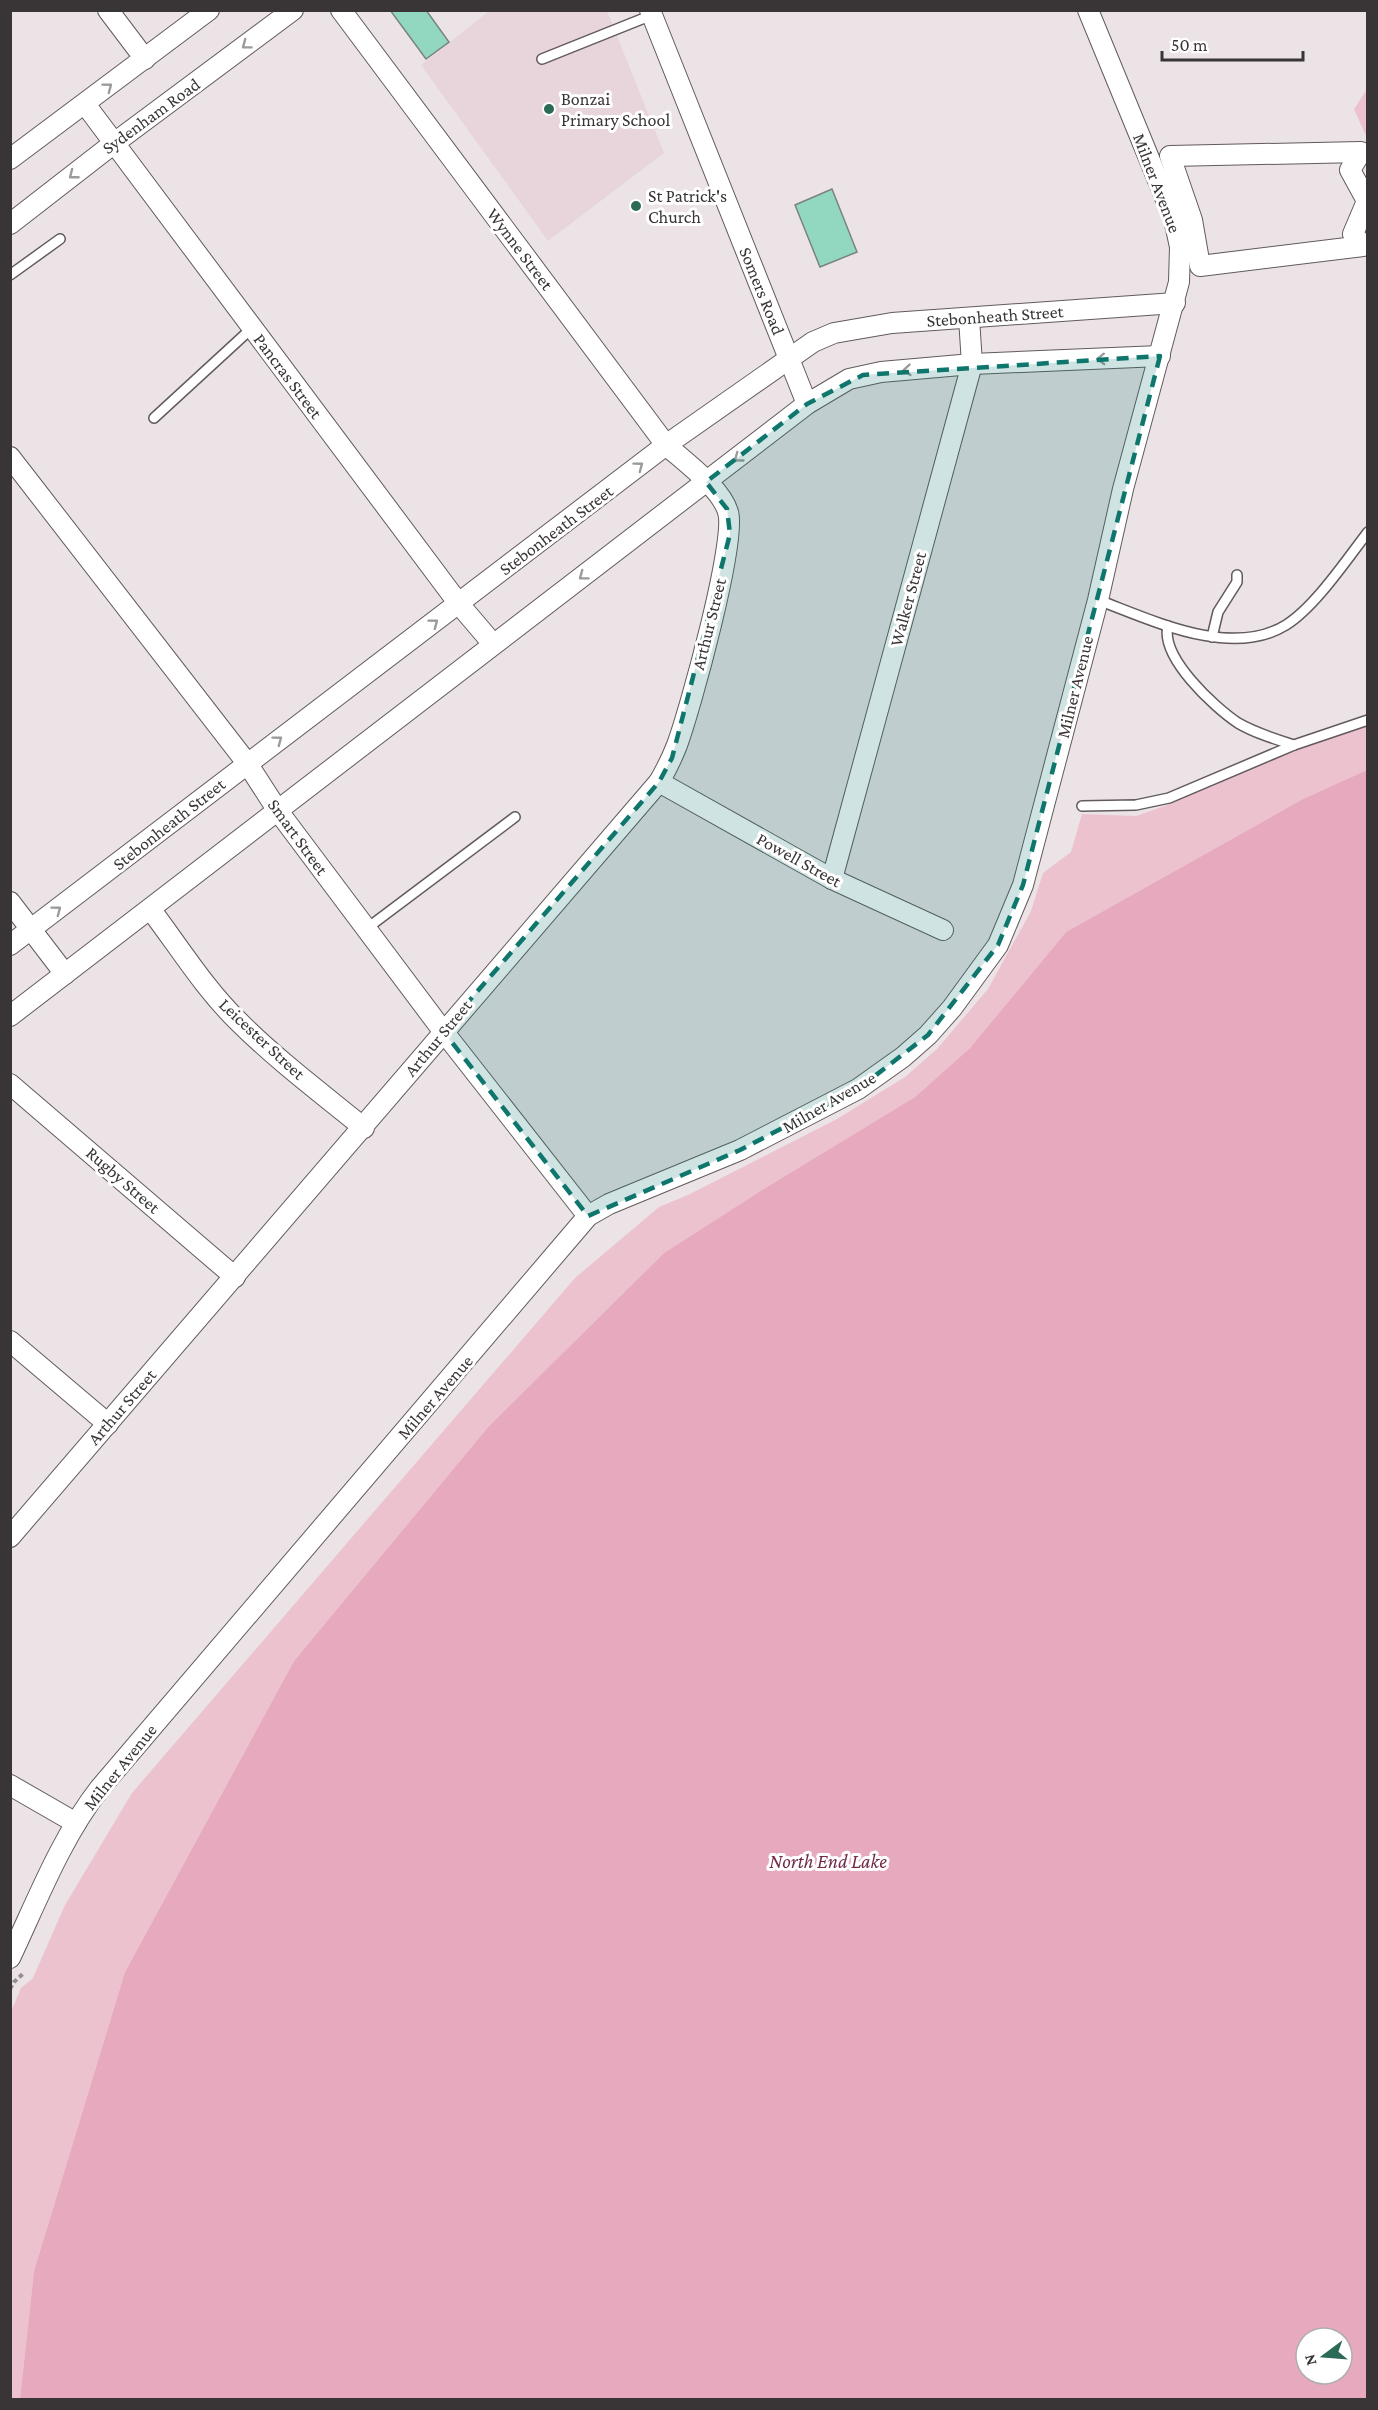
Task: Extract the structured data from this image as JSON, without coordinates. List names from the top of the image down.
{
  "streets": {
    "street": [
      "Sydenham Road",
      "Milner Avenue",
      "Wynne Street",
      "Somers Road",
      "Stebonheath Street",
      "Pancras Street",
      "Walker Street",
      "Arthur Street",
      "Smart Street",
      "Powell Street",
      "Leicester Street",
      "Rugby Street"
    ]
  },
  "crossings": [
    ["Sydenham Road", "Pancras Street"],
    ["Milner Avenue", "Stebonheath Street"],
    ["Milner Avenue", "Smart Street"],
    ["Wynne Street", "Stebonheath Street"],
    ["Wynne Street", "Arthur Street"],
    ["Somers Road", "Stebonheath Street"],
    ["Stebonheath Street", "Pancras Street"],
    ["Stebonheath Street", "Walker Street"],
    ["Stebonheath Street", "Smart Street"],
    ["Walker Street", "Powell Street"],
    ["Arthur Street", "Smart Street"],
    ["Arthur Street", "Powell Street"],
    ["Arthur Street", "Leicester Street"],
    ["Arthur Street", "Rugby Street"]
  ],
  "water": ["North End Lake"],
  "places": ["Bonzai Primary School", "St Patrick's Church"],
  "scale_bar": "50 m",
  "north": "left"
}
